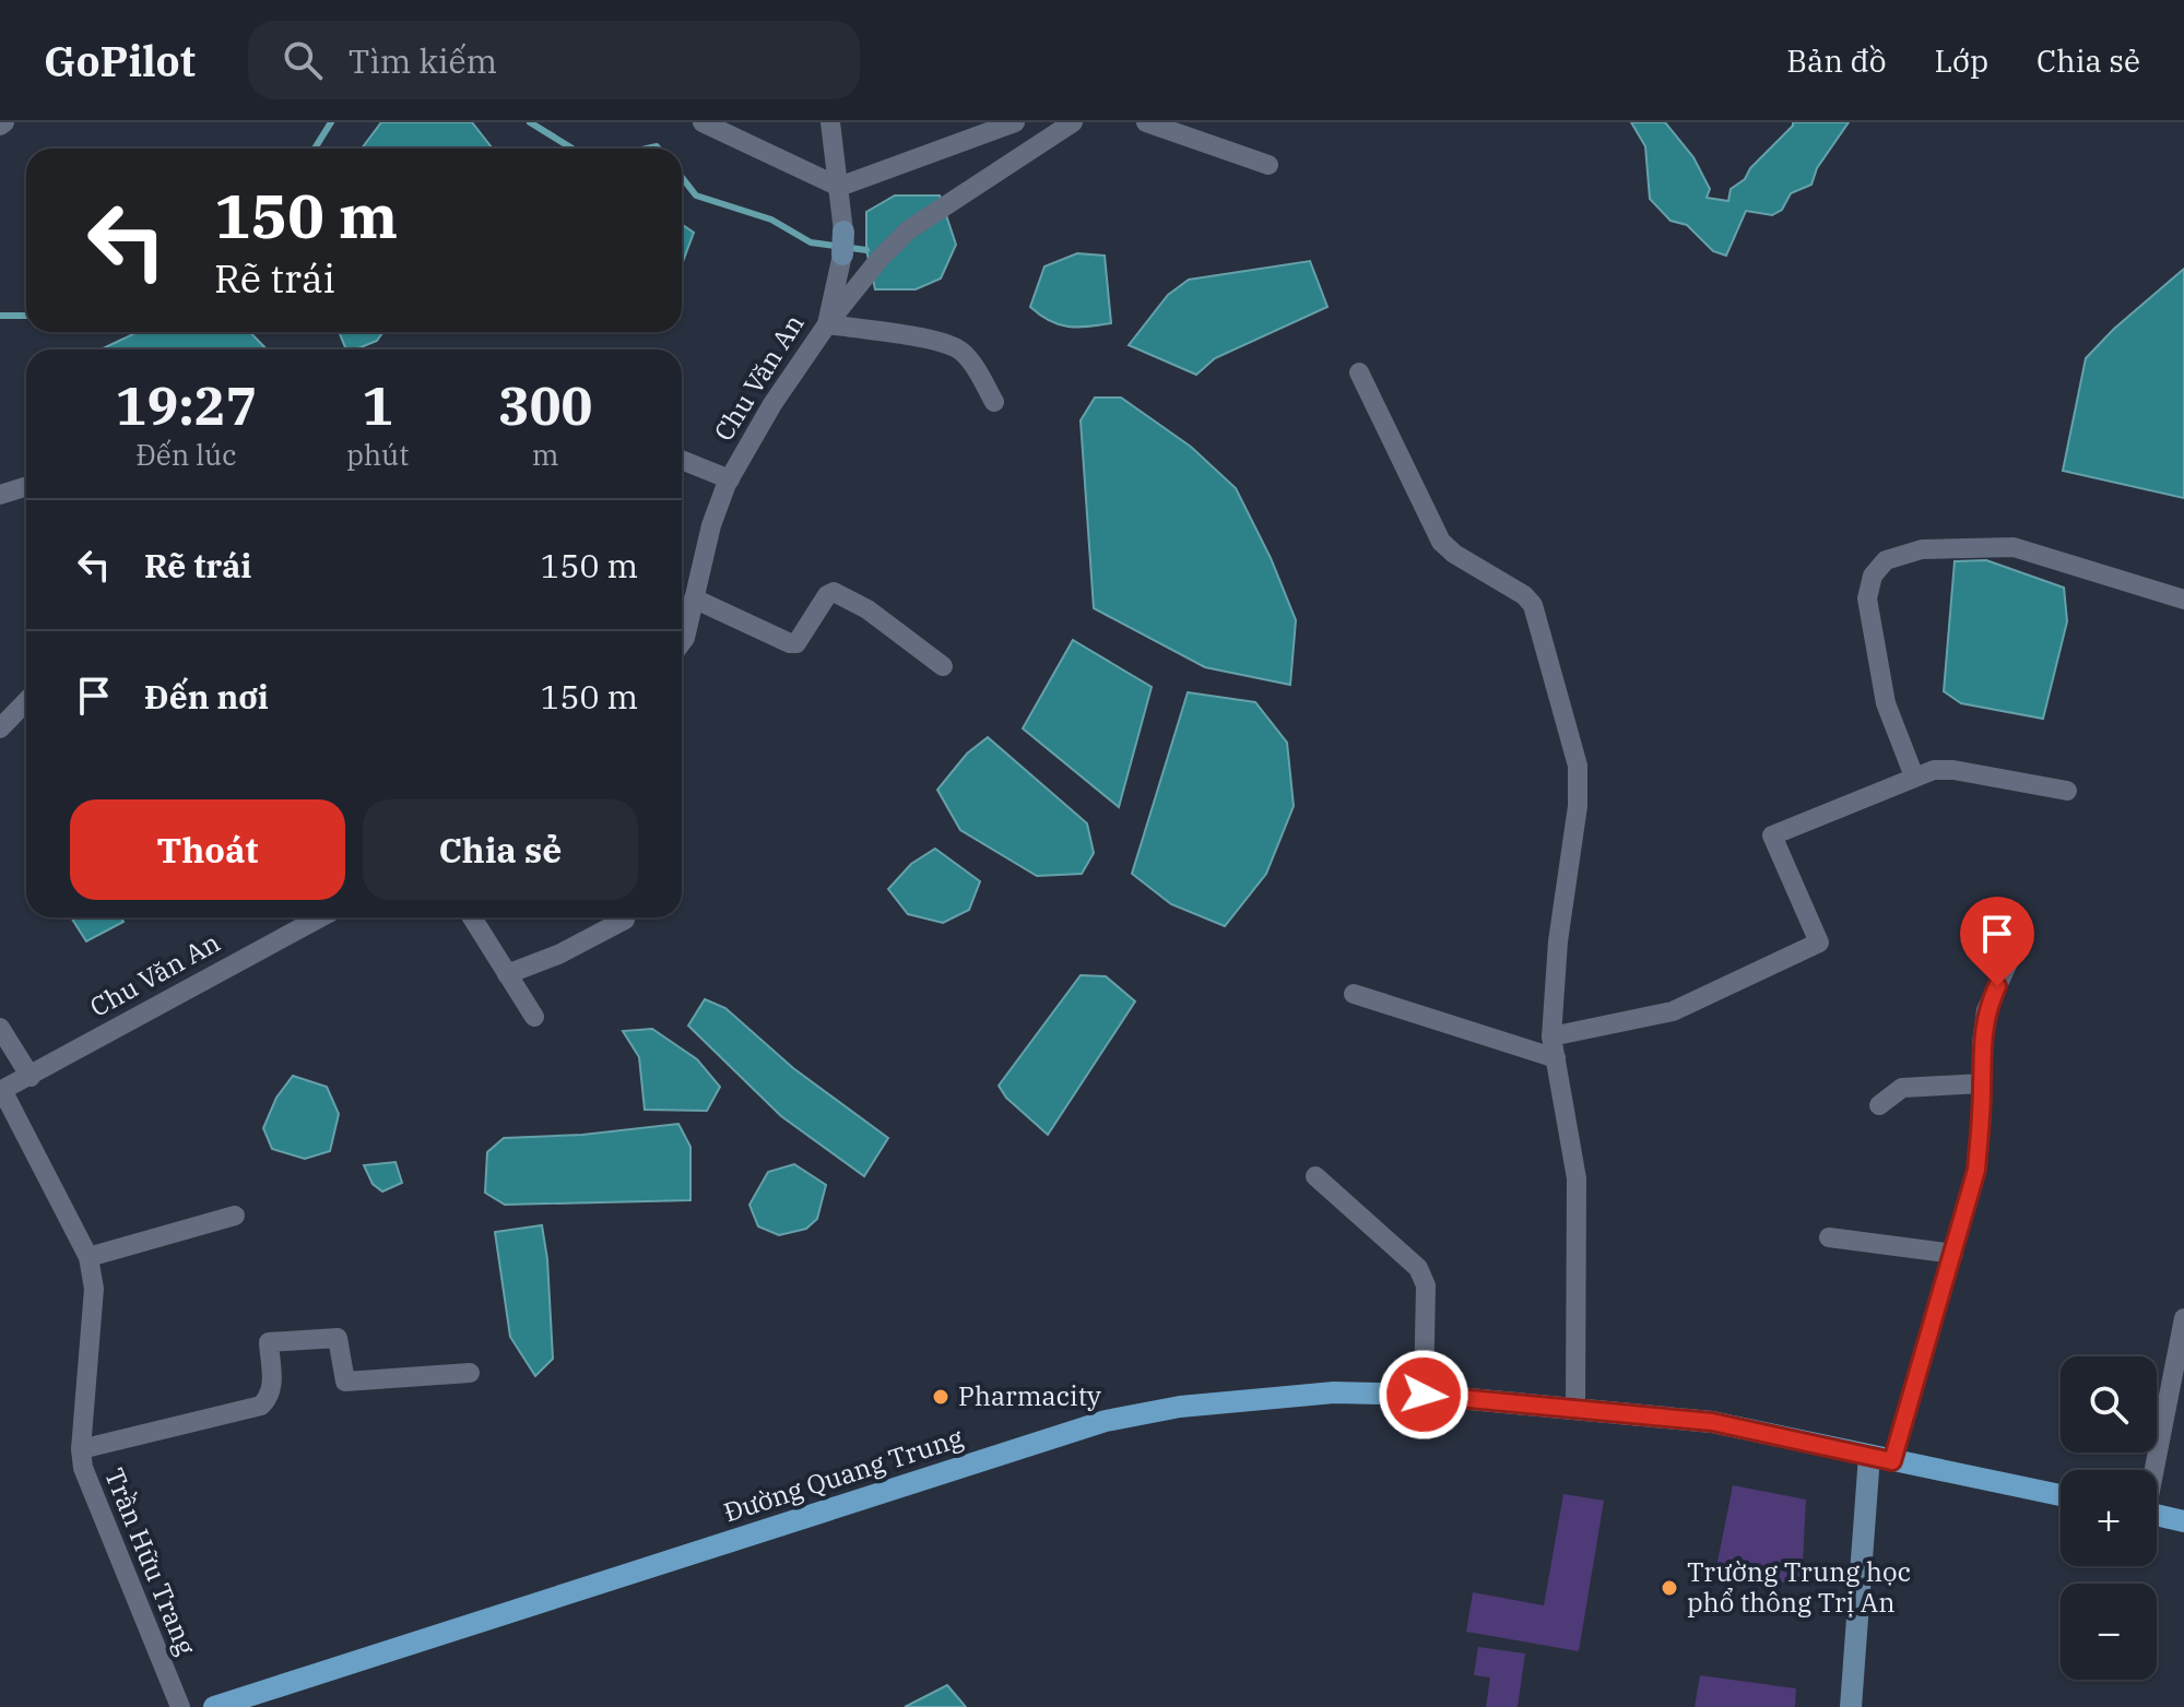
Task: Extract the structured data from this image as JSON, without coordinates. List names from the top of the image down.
{
  "streets": {
    "main road": ["Đường Quang Trung"],
    "street": ["Chu Văn An", "Trần Hữu Trang"]
  },
  "crossings": [
    ["Chu Văn An", "Trần Hữu Trang"]
  ],
  "places": ["Pharmacity", "Trường Trung học phổ thông Trị An"],
  "page": {
    "header": "GoPilot",
    "search": "Tìm kiếm",
    "nav": ["Bản đồ", "Lớp", "Chia sẻ"],
    "turn": ["150 m", "Rẽ trái"],
    "eta": [
      "19:27",
      "Đến lúc",
      "1",
      "phút",
      "300",
      "m"
    ],
    "list": [
      {
        "name": "Rẽ trái",
        "value": "150 m"
      },
      {
        "name": "Đến nơi",
        "value": "150 m"
      }
    ],
    "buttons": ["Thoát", "Chia sẻ"],
    "map_buttons": ["+", "−"]
  }
}
